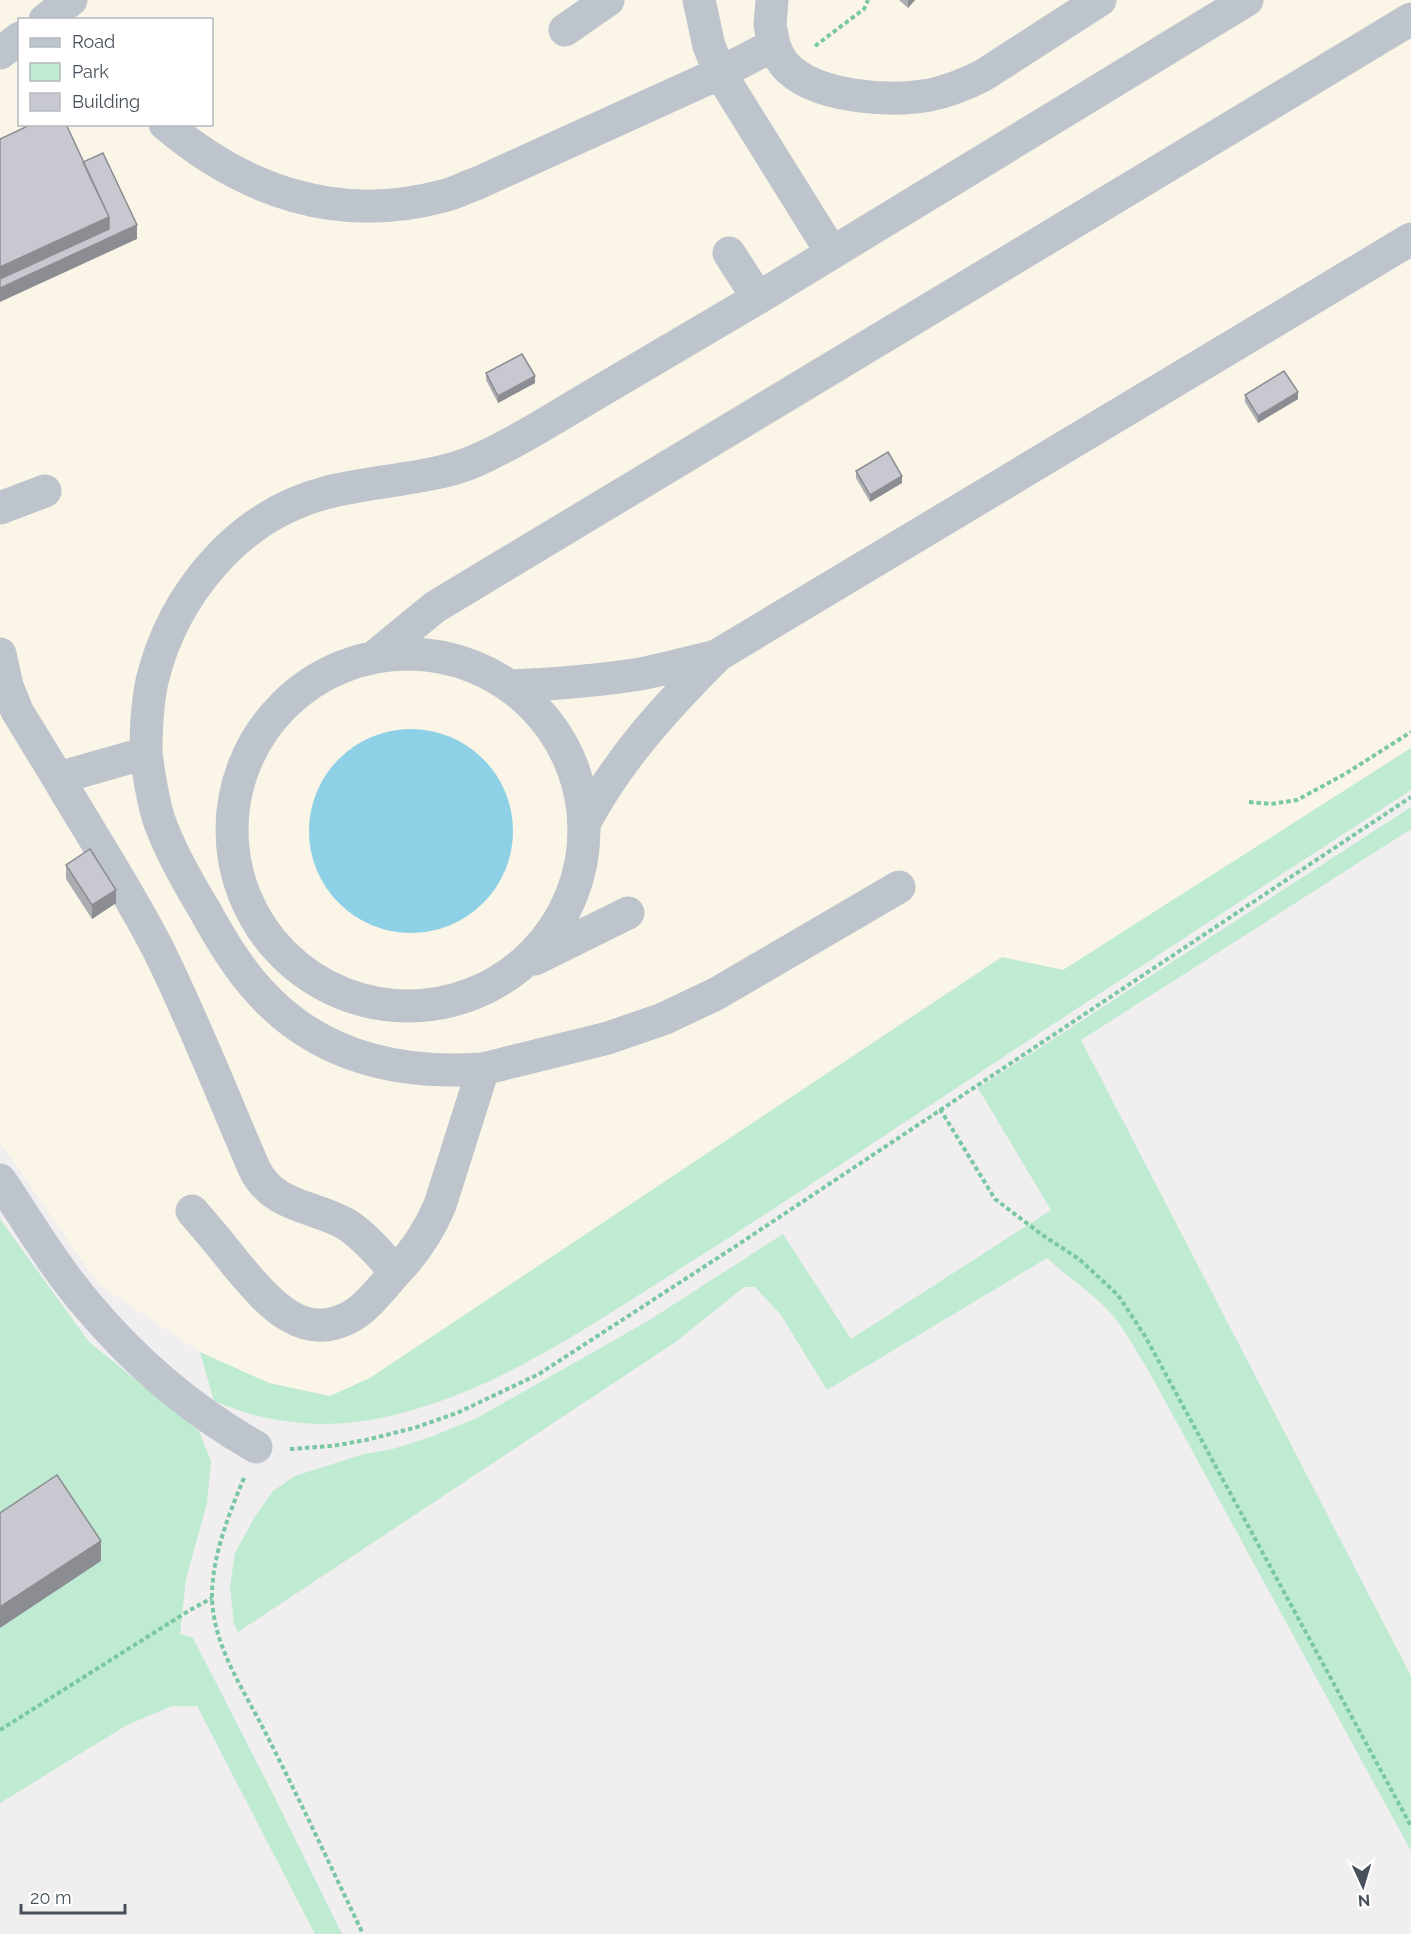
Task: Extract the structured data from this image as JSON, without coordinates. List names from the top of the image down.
{
  "legend": ["Road", "Park", "Building"],
  "scale_bar": "20 m",
  "north": "bottom"
}
